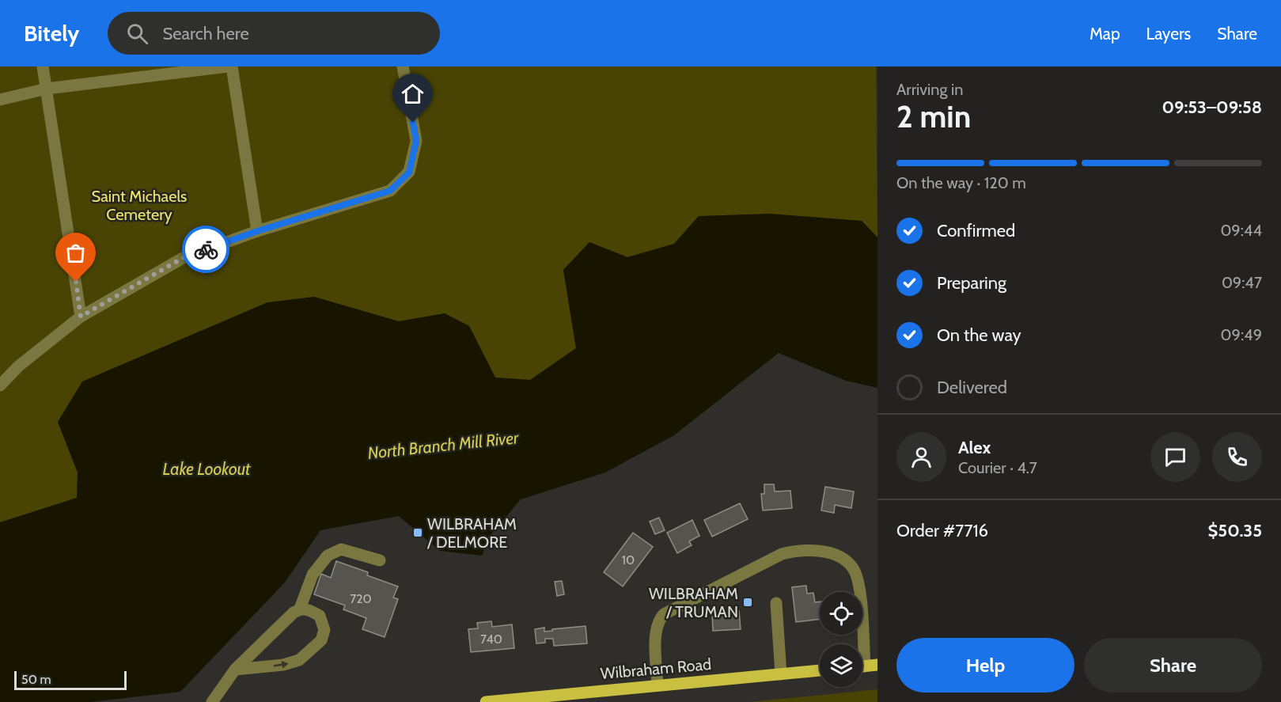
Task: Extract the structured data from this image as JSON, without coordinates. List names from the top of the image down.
{
  "streets": {
    "main road": ["Wilbraham Road"]
  },
  "water": ["North Branch Mill River", "Lake Lookout"],
  "parks": ["Saint Michaels Cemetery"],
  "places": {
    "transit": ["WILBRAHAM / DELMORE", "WILBRAHAM / TRUMAN"]
  },
  "house_numbers": ["10", "720", "740"],
  "scale_bar": "50 m",
  "page": {
    "header": "Bitely",
    "search": "Search here",
    "nav": ["Map", "Layers", "Share"],
    "heading": ["2 min", "Arriving in", "09:53–09:58"],
    "panel": [
      "Alex",
      "Courier · 4.7",
      "Order #7716",
      "$50.35"
    ],
    "bar": "On the way · 120 m",
    "list": [
      ["Confirmed", "09:44"],
      ["Preparing", "09:47"],
      ["On the way", "09:49"],
      "Delivered"
    ],
    "buttons": ["Help", "Share"],
    "scale": "50 m"
  }
}
